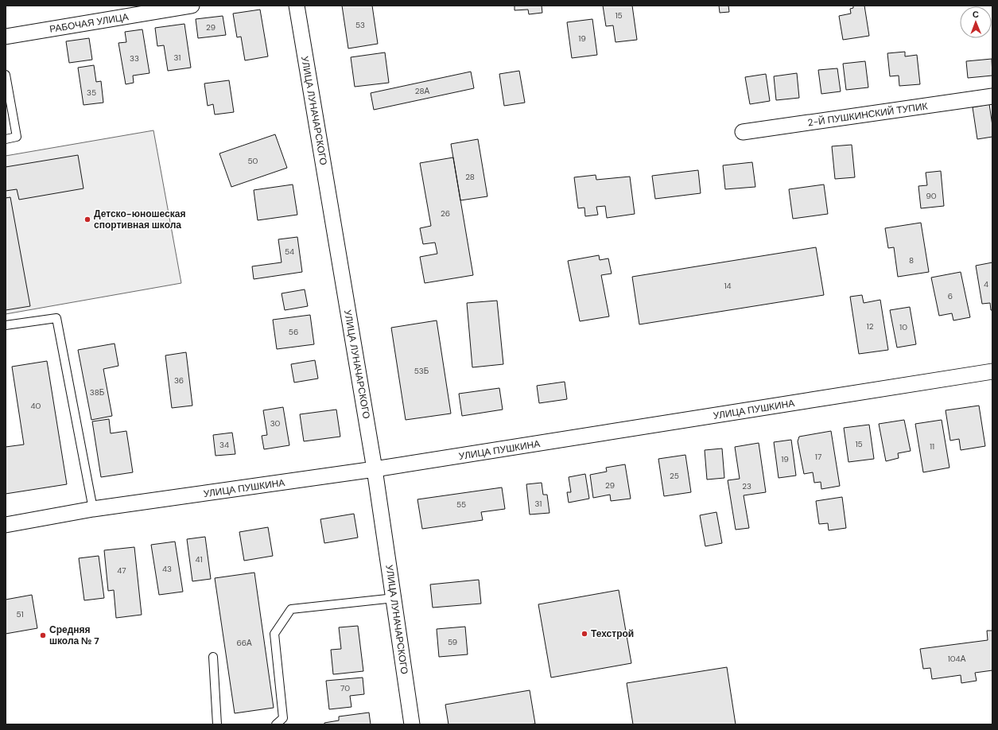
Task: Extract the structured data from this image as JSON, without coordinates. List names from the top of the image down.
{
  "streets": {
    "street": [
      "РАБОЧАЯ УЛИЦА",
      "УЛИЦА ЛУНАЧАРСКОГО",
      "2-Й ПУШКИНСКИЙ ТУПИК",
      "УЛИЦА ПУШКИНА"
    ]
  },
  "crossings": [
    ["УЛИЦА ЛУНАЧАРСКОГО", "УЛИЦА ПУШКИНА"]
  ],
  "places": ["Детско-юношеская спортивная школа", "Техстрой", "Средняя школа № 7"],
  "house_numbers": [
    "15",
    "53",
    "29",
    "19",
    "31",
    "33",
    "28А",
    "35",
    "50",
    "28",
    "90",
    "26",
    "54",
    "8",
    "4",
    "14",
    "6",
    "12",
    "10",
    "56",
    "53Б",
    "36",
    "38Б",
    "40",
    "30",
    "15",
    "34",
    "11",
    "17",
    "19",
    "25",
    "29",
    "23",
    "31",
    "55",
    "41",
    "43",
    "47",
    "51",
    "59",
    "66А",
    "104А",
    "70"
  ],
  "north": "top"
}
